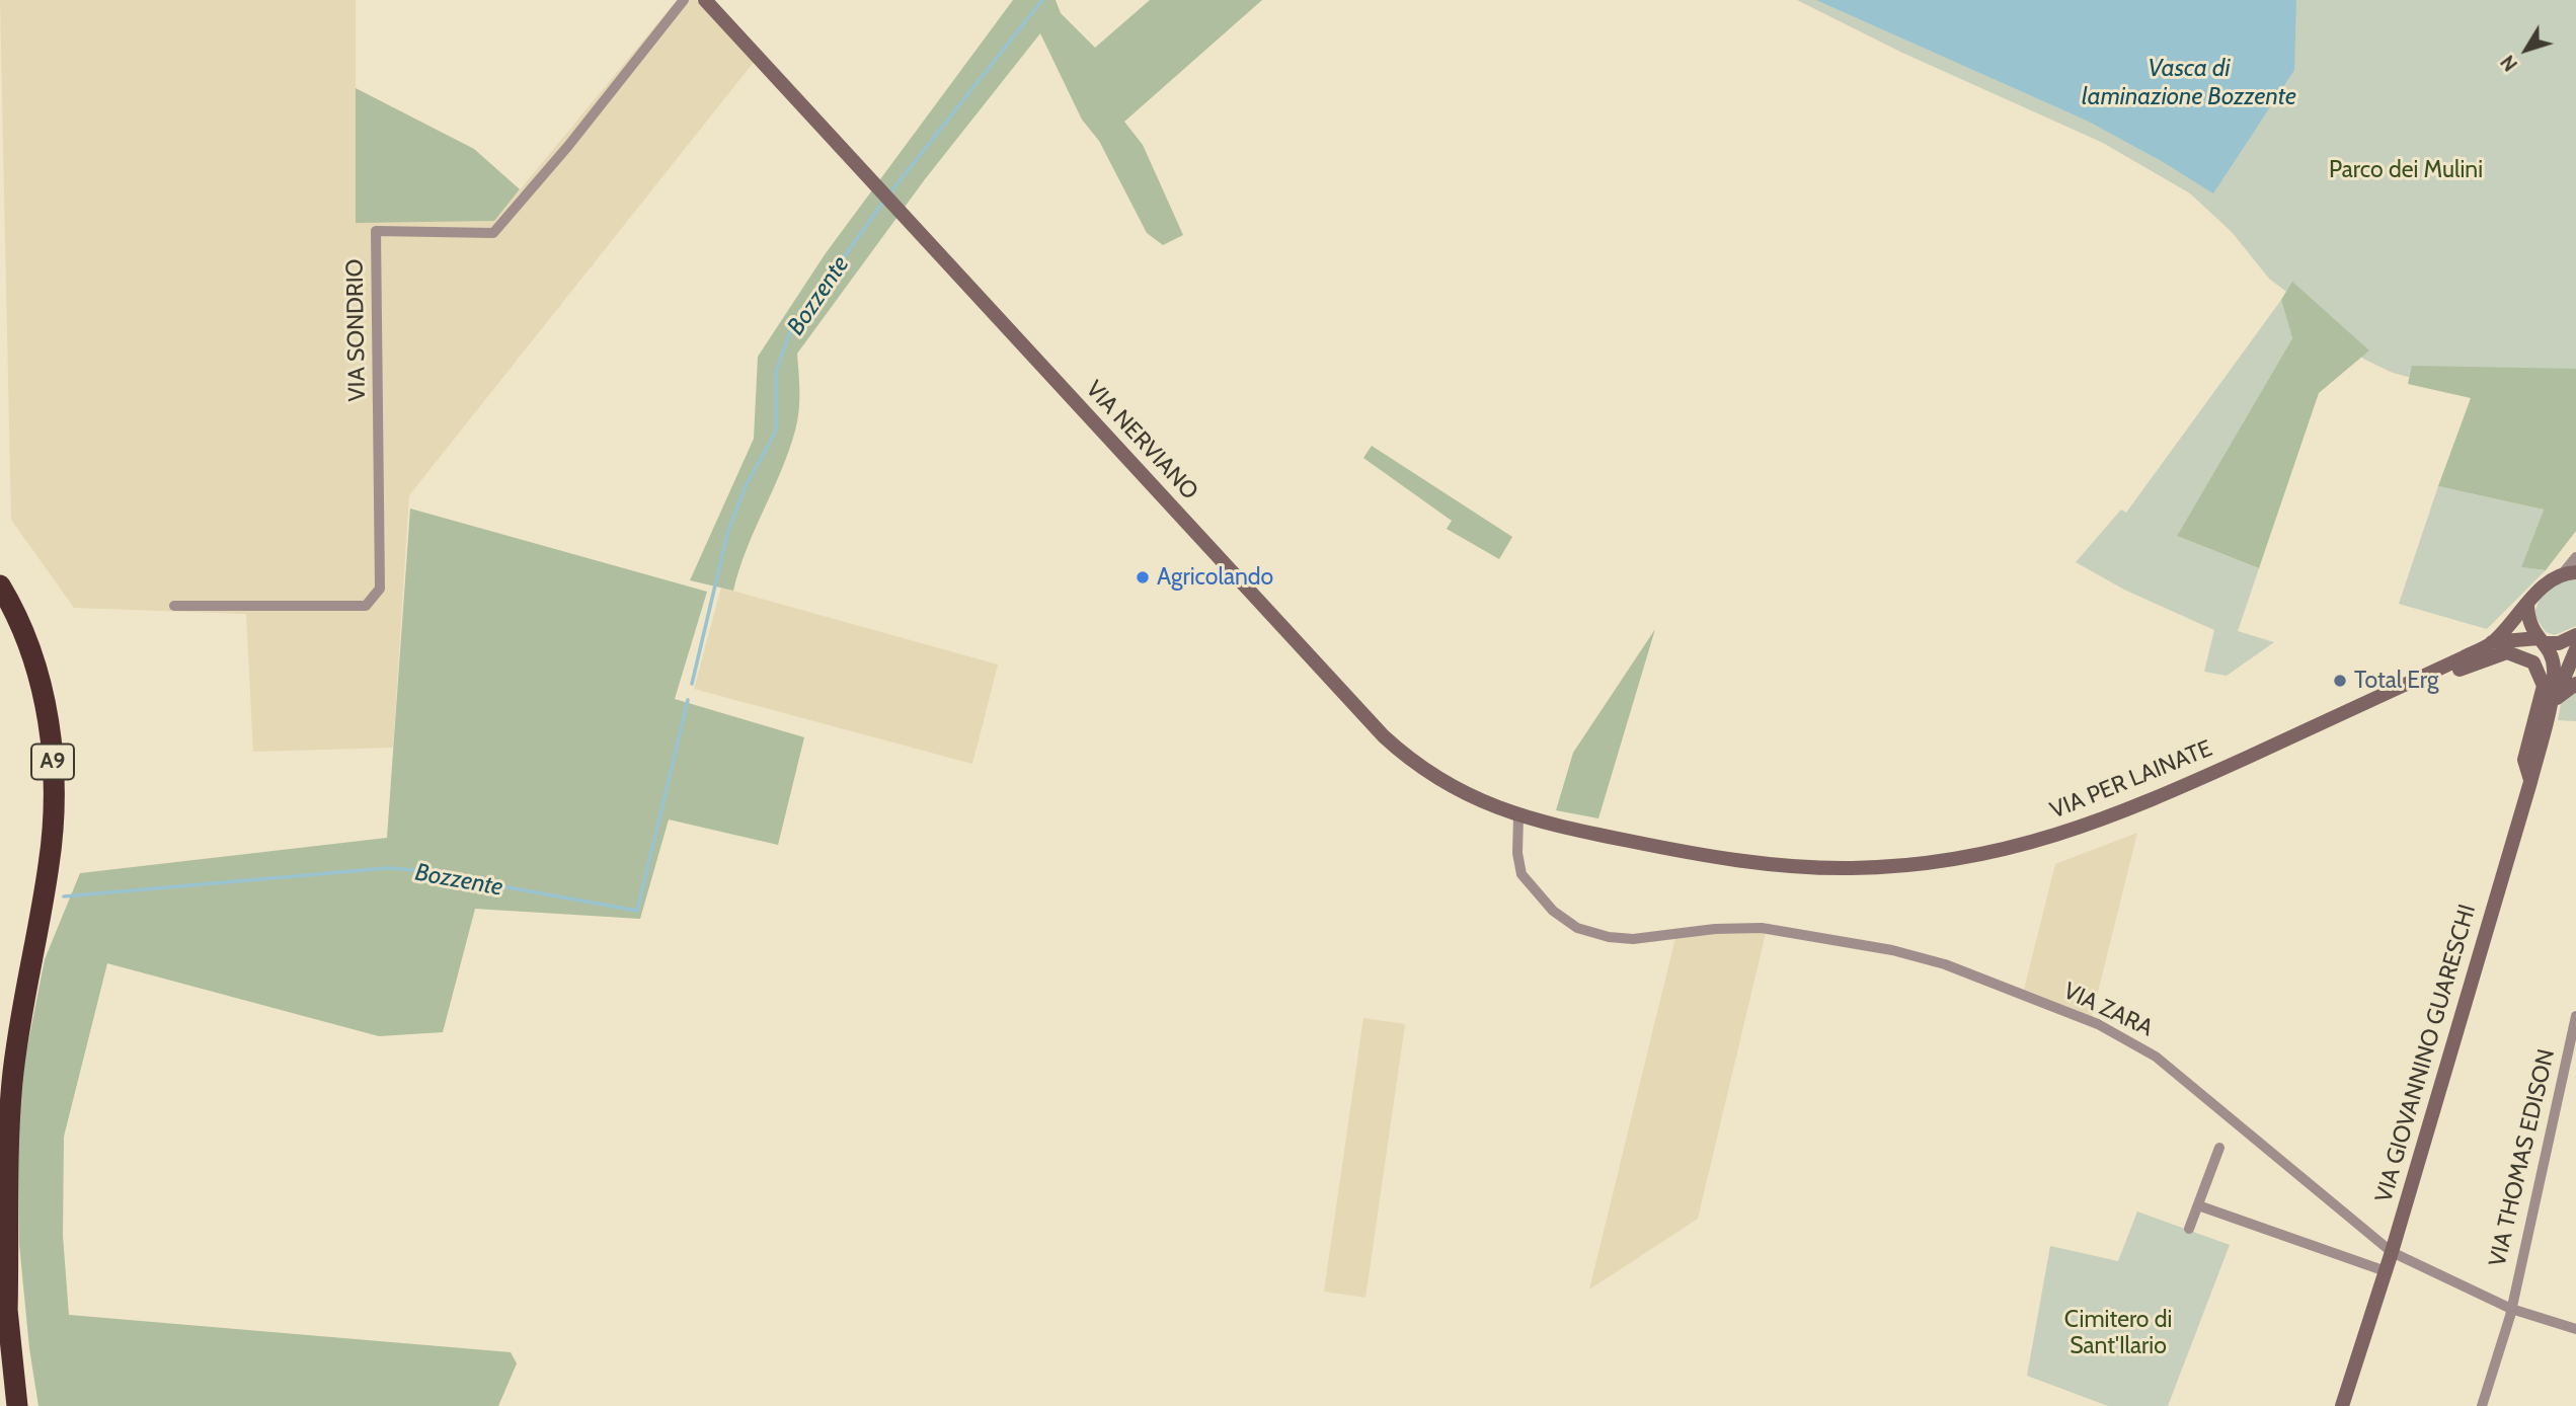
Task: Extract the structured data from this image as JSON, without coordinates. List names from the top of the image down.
{
  "streets": {
    "highway": ["A9"],
    "street": [
      "VIA SONDRIO",
      "VIA NERVIANO",
      "VIA PER LAINATE",
      "VIA ZARA",
      "VIA GIOVANNINO GUARESCHI",
      "VIA THOMAS EDISON"
    ]
  },
  "crossings": [
    ["VIA NERVIANO", "VIA PER LAINATE"],
    ["VIA NERVIANO", "VIA ZARA"],
    ["VIA ZARA", "VIA GIOVANNINO GUARESCHI"],
    ["VIA ZARA", "VIA THOMAS EDISON"]
  ],
  "water": ["Vasca di laminazione Bozzente", "Bozzente"],
  "parks": ["Parco dei Mulini", "Cimitero di Sant'Ilario"],
  "places": ["Agricolando", "Total Erg"],
  "north": "bottom left"
}
